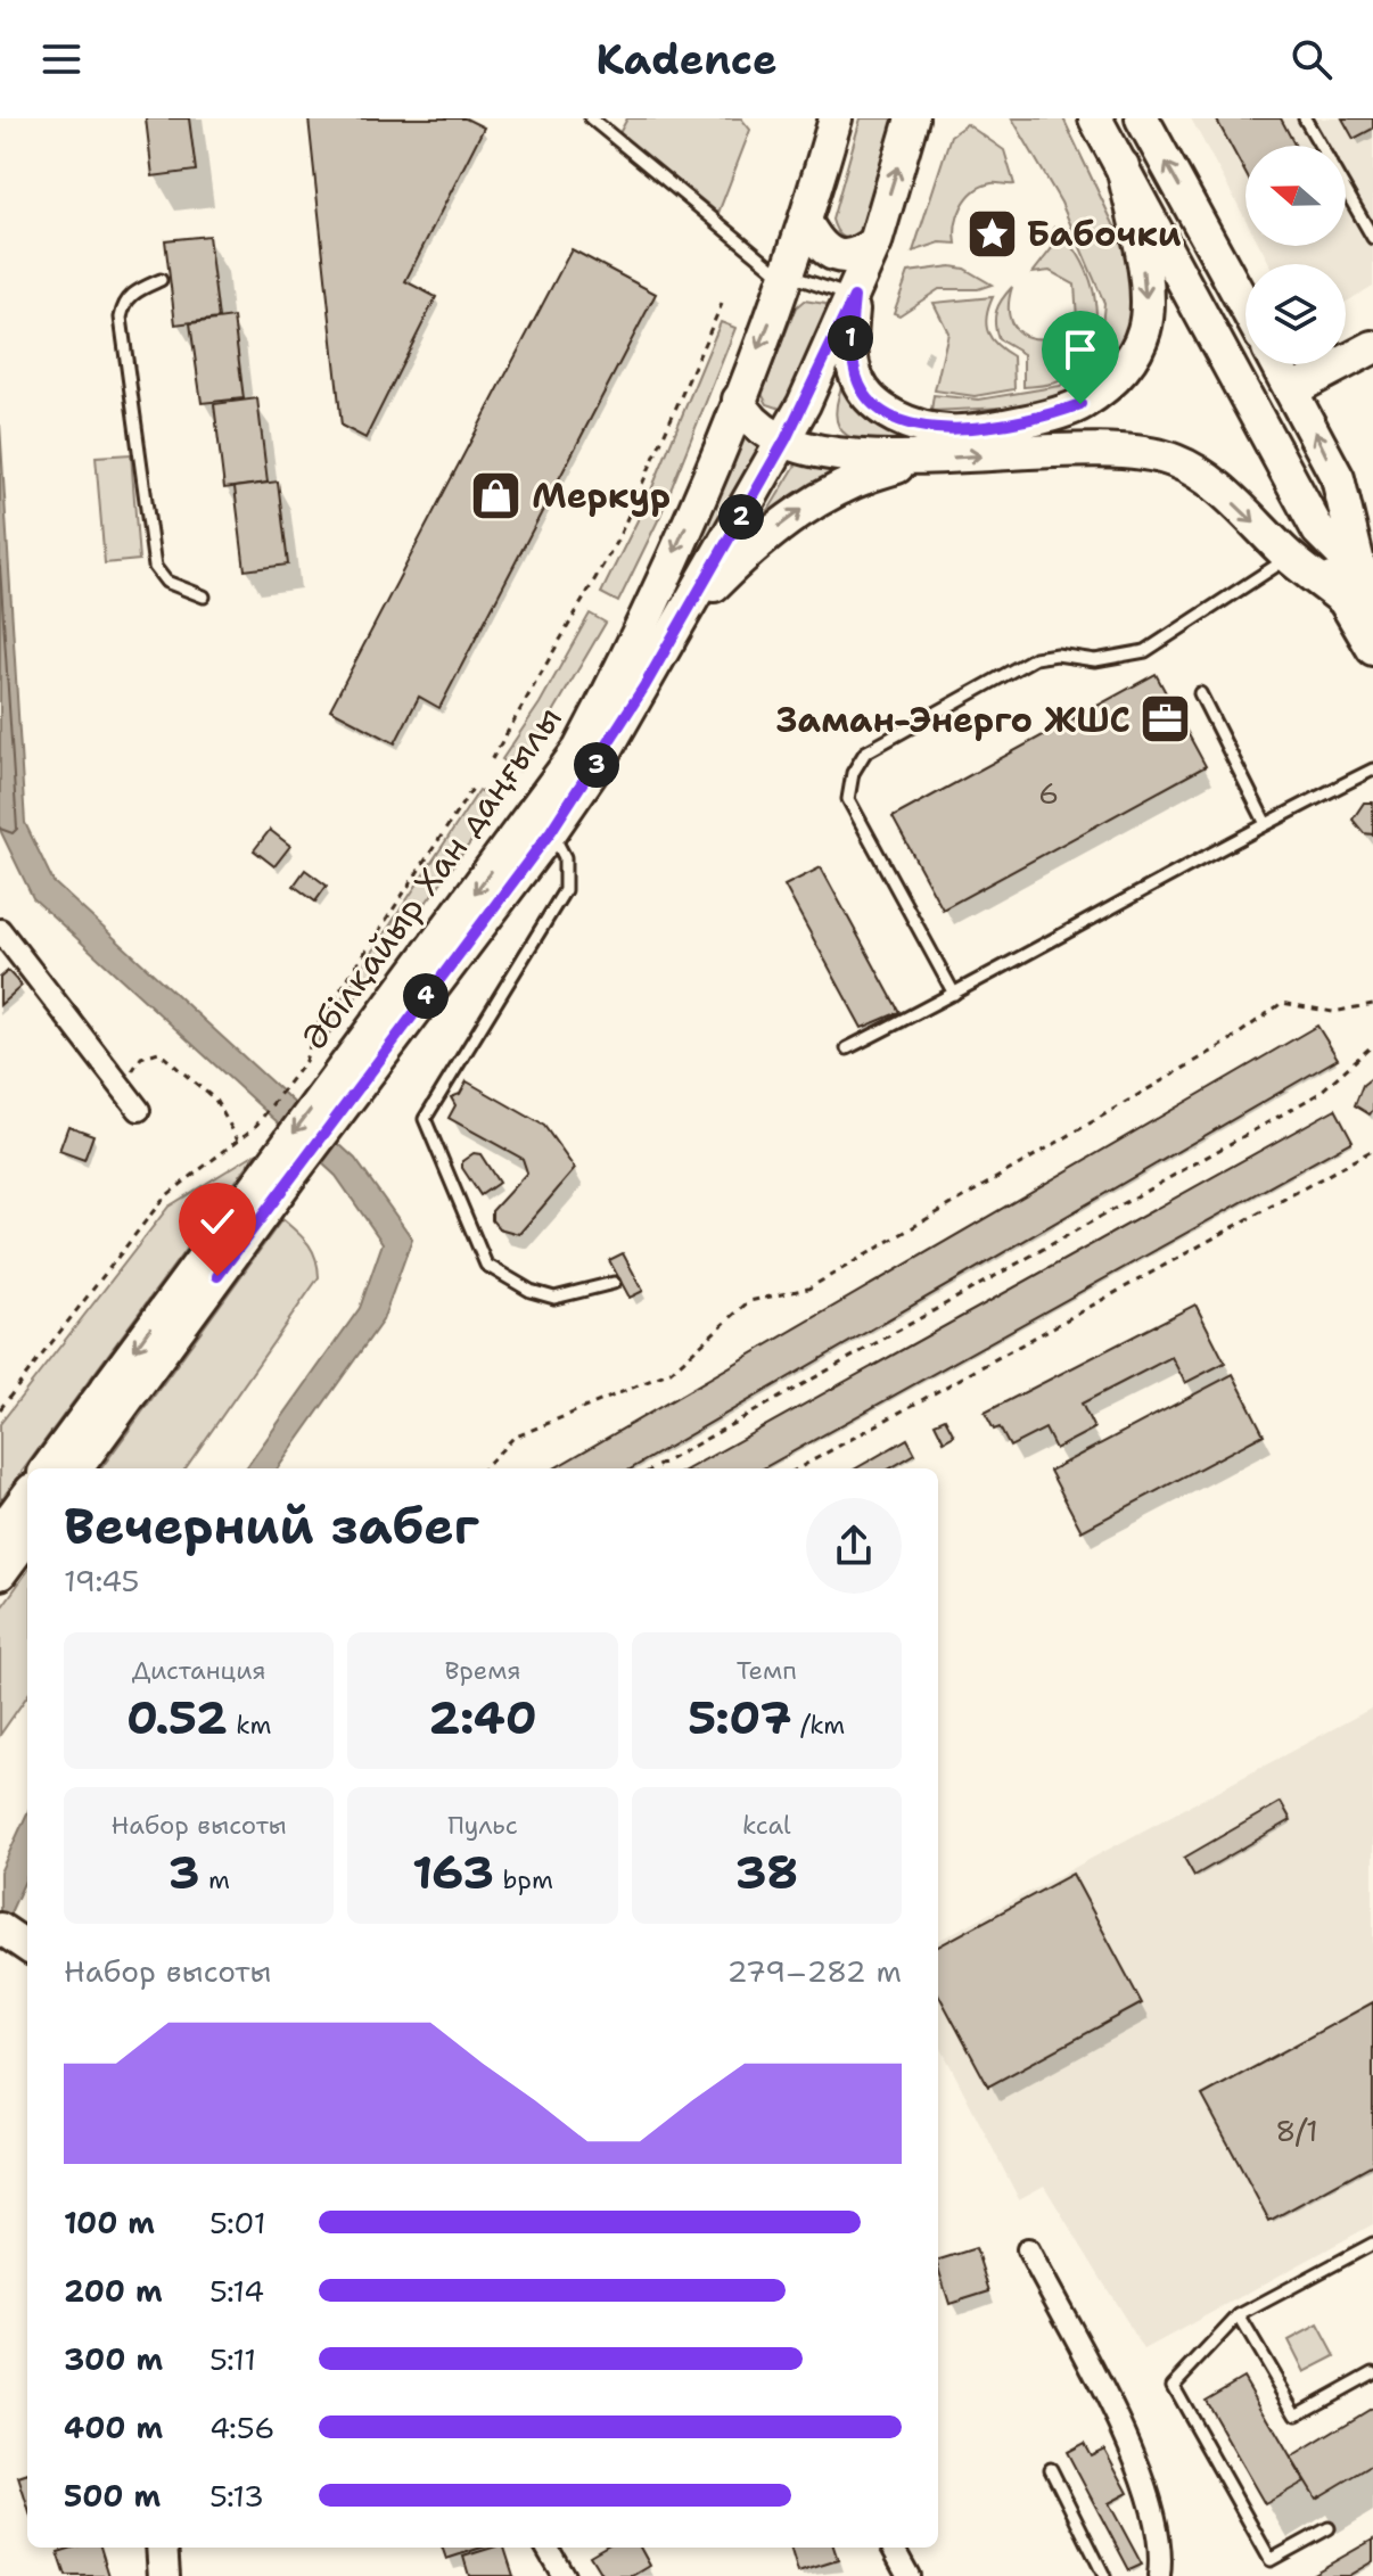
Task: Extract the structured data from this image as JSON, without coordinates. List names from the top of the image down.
{
  "streets": {
    "main road": ["Әбілқайыр Хан даңғылы"]
  },
  "places": {
    "place": ["Бабочки"],
    "shop": ["Меркур"],
    "office": ["Заман-Энерго ЖШС"]
  },
  "house_numbers": ["6", "8/1"],
  "north": "left",
  "page": {
    "header": "Kadence",
    "pins": [
      "1",
      "2",
      "3",
      "4"
    ],
    "heading": ["Вечерний забег", "19:45"],
    "stats": [
      ["Дистанция", "0.52 km"],
      ["Время", "2:40"],
      ["Темп", "5:07 /km"],
      ["Набор высоты", "3 m"],
      ["Пульс", "163 bpm"],
      ["kcal", "38"]
    ],
    "chart": ["Набор высоты", "279–282 m"],
    "list": [
      {
        "name": "100 m",
        "note": "5:01"
      },
      {
        "name": "200 m",
        "note": "5:14"
      },
      {
        "name": "300 m",
        "note": "5:11"
      },
      {
        "name": "400 m",
        "note": "4:56"
      },
      {
        "name": "500 m",
        "note": "5:13"
      }
    ]
  }
}
